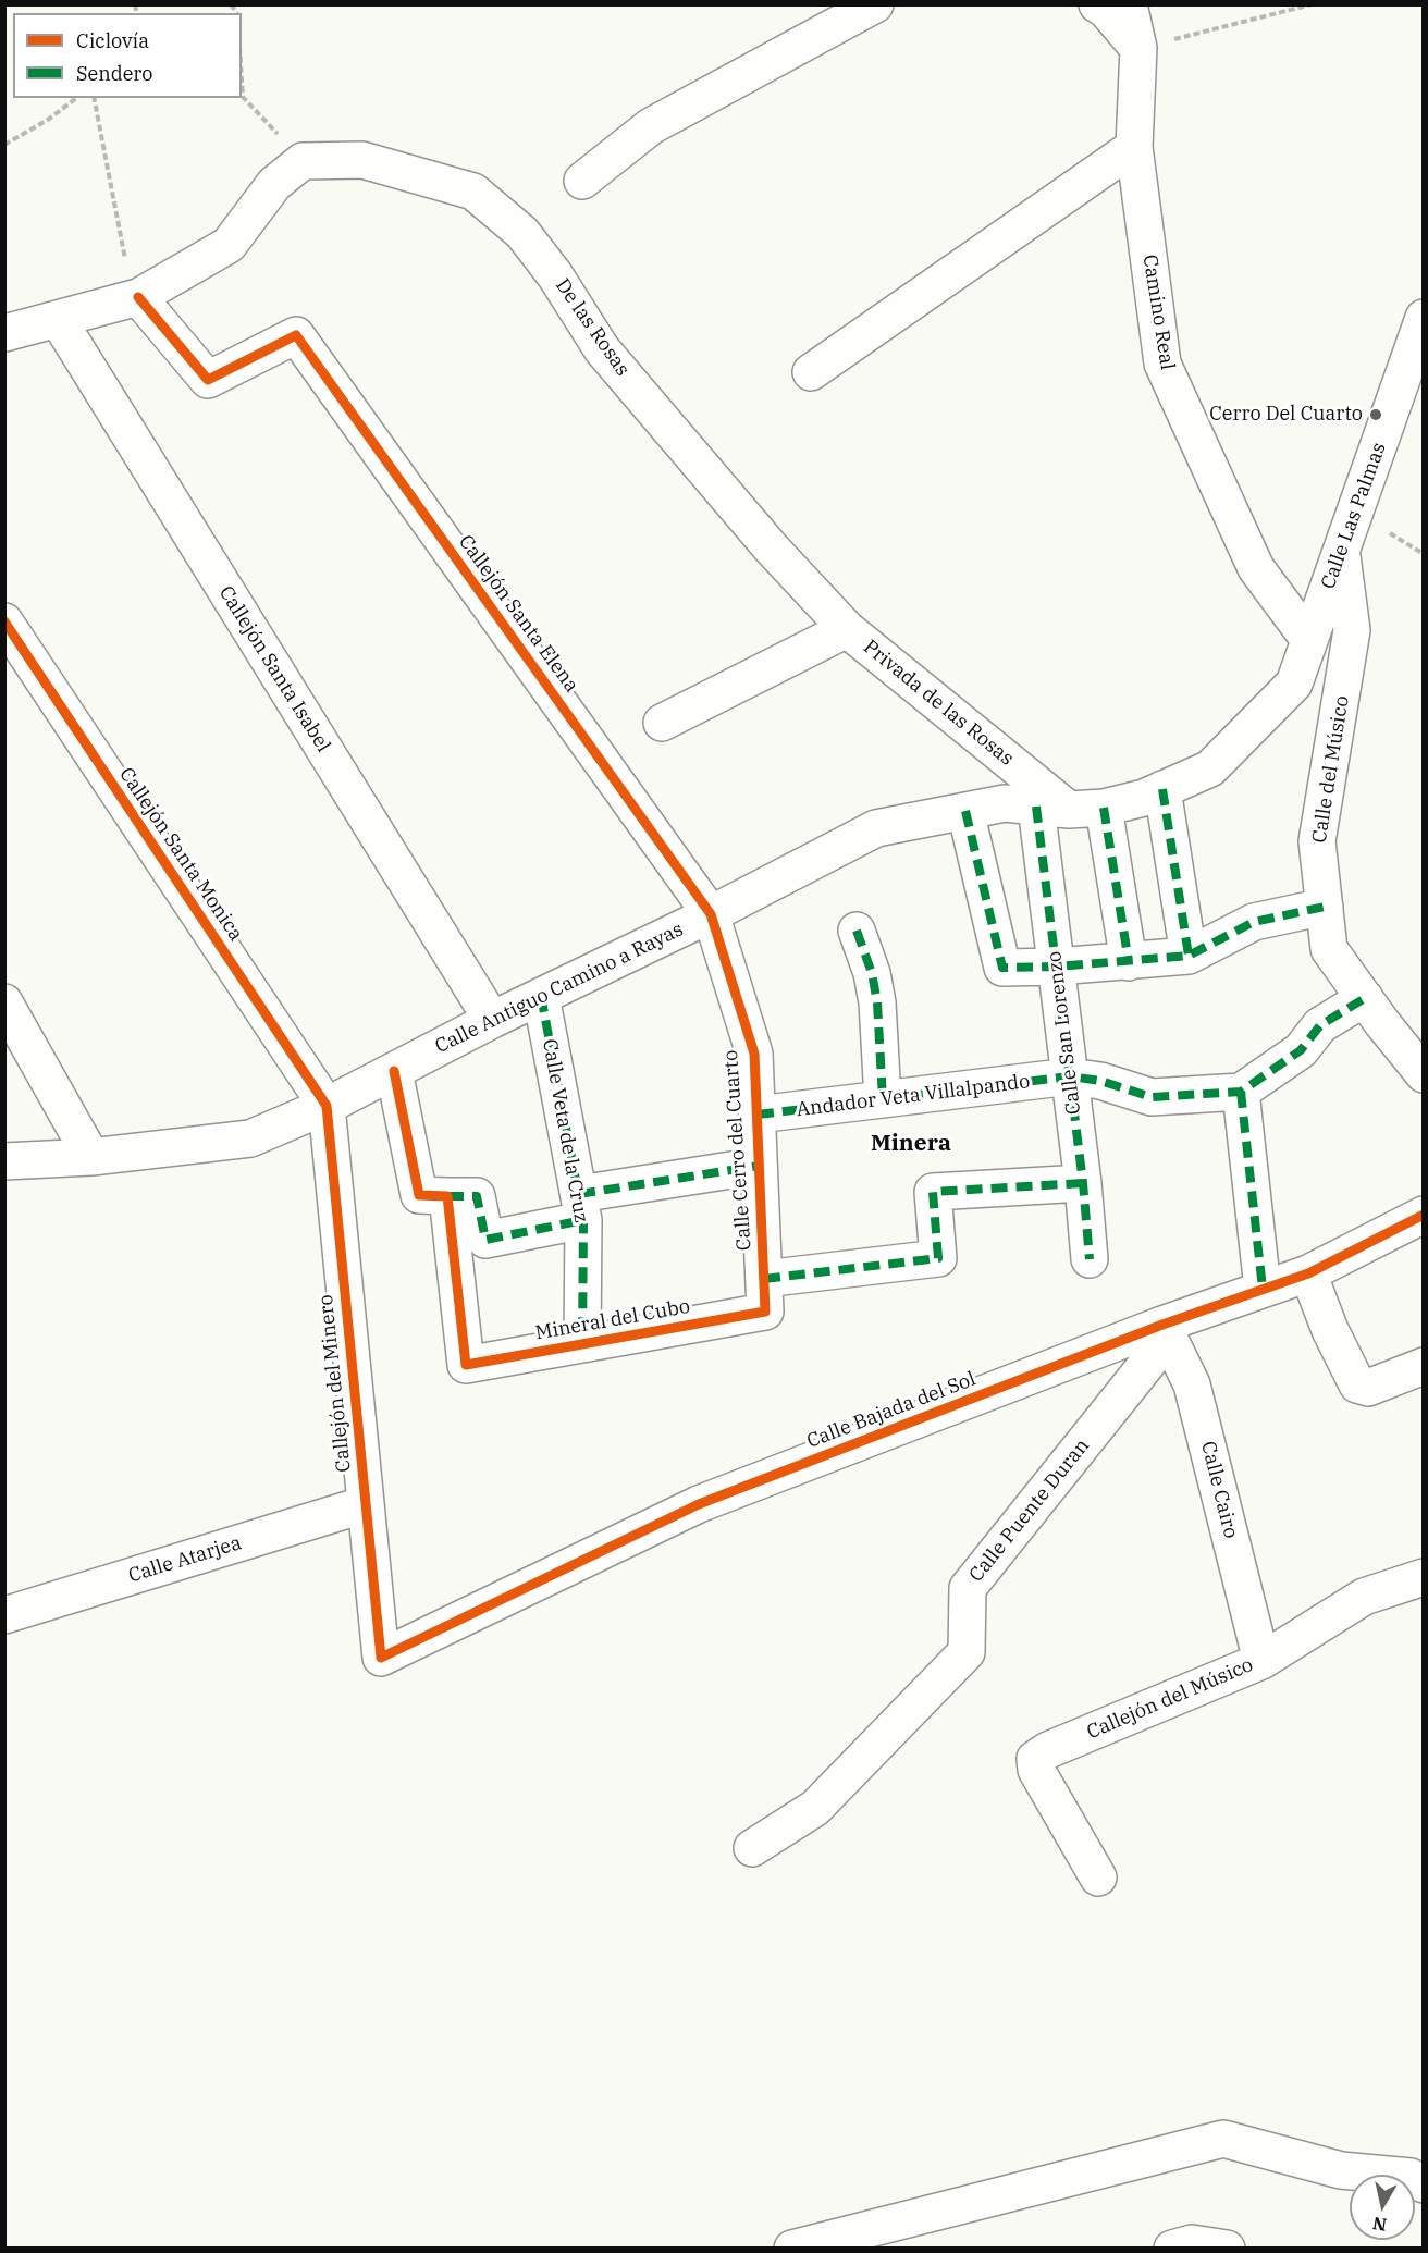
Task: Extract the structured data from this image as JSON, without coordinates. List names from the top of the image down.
{
  "streets": {
    "street": [
      "Camino Real",
      "De las Rosas",
      "Calle Las Palmas",
      "Callejón Santa Elena",
      "Callejón Santa Isabel",
      "Privada de las Rosas",
      "Calle del Músico",
      "Callejón Santa Monica",
      "Calle Antiguo Camino a Rayas",
      "Calle San Lorenzo",
      "Andador Veta Villalpando",
      "Calle Veta de la Cruz",
      "Calle Cerro del Cuarto",
      "Mineral del Cubo",
      "Callejón del Minero",
      "Calle Bajada del Sol",
      "Calle Cairo",
      "Calle Puente Duran",
      "Calle Atarjea",
      "Callejón del Músico"
    ]
  },
  "crossings": [
    ["Camino Real", "Calle Las Palmas"],
    ["Camino Real", "Calle Antiguo Camino a Rayas"],
    ["De las Rosas", "Privada de las Rosas"],
    ["Calle Las Palmas", "Calle del Músico"],
    ["Calle Las Palmas", "Calle Antiguo Camino a Rayas"],
    ["Callejón Santa Elena", "Calle Antiguo Camino a Rayas"],
    ["Callejón Santa Elena", "Calle Cerro del Cuarto"],
    ["Callejón Santa Isabel", "Calle Antiguo Camino a Rayas"],
    ["Privada de las Rosas", "Calle Antiguo Camino a Rayas"],
    ["Privada de las Rosas", "Calle San Lorenzo"],
    ["Callejón Santa Monica", "Calle Antiguo Camino a Rayas"],
    ["Callejón Santa Monica", "Callejón del Minero"],
    ["Calle Antiguo Camino a Rayas", "Calle San Lorenzo"],
    ["Calle Antiguo Camino a Rayas", "Calle Veta de la Cruz"],
    ["Calle Antiguo Camino a Rayas", "Calle Cerro del Cuarto"],
    ["Calle Antiguo Camino a Rayas", "Callejón del Minero"],
    ["Calle San Lorenzo", "Andador Veta Villalpando"],
    ["Calle San Lorenzo", "Mineral del Cubo"],
    ["Andador Veta Villalpando", "Calle Cerro del Cuarto"],
    ["Calle Veta de la Cruz", "Mineral del Cubo"],
    ["Calle Cerro del Cuarto", "Mineral del Cubo"],
    ["Callejón del Minero", "Calle Bajada del Sol"],
    ["Callejón del Minero", "Calle Atarjea"],
    ["Calle Bajada del Sol", "Calle Cairo"],
    ["Calle Bajada del Sol", "Calle Puente Duran"],
    ["Calle Cairo", "Calle Puente Duran"],
    ["Calle Cairo", "Callejón del Músico"]
  ],
  "districts": ["Minera"],
  "places": ["Cerro Del Cuarto"],
  "legend": ["Ciclovía", "Sendero"],
  "north": "bottom"
}
